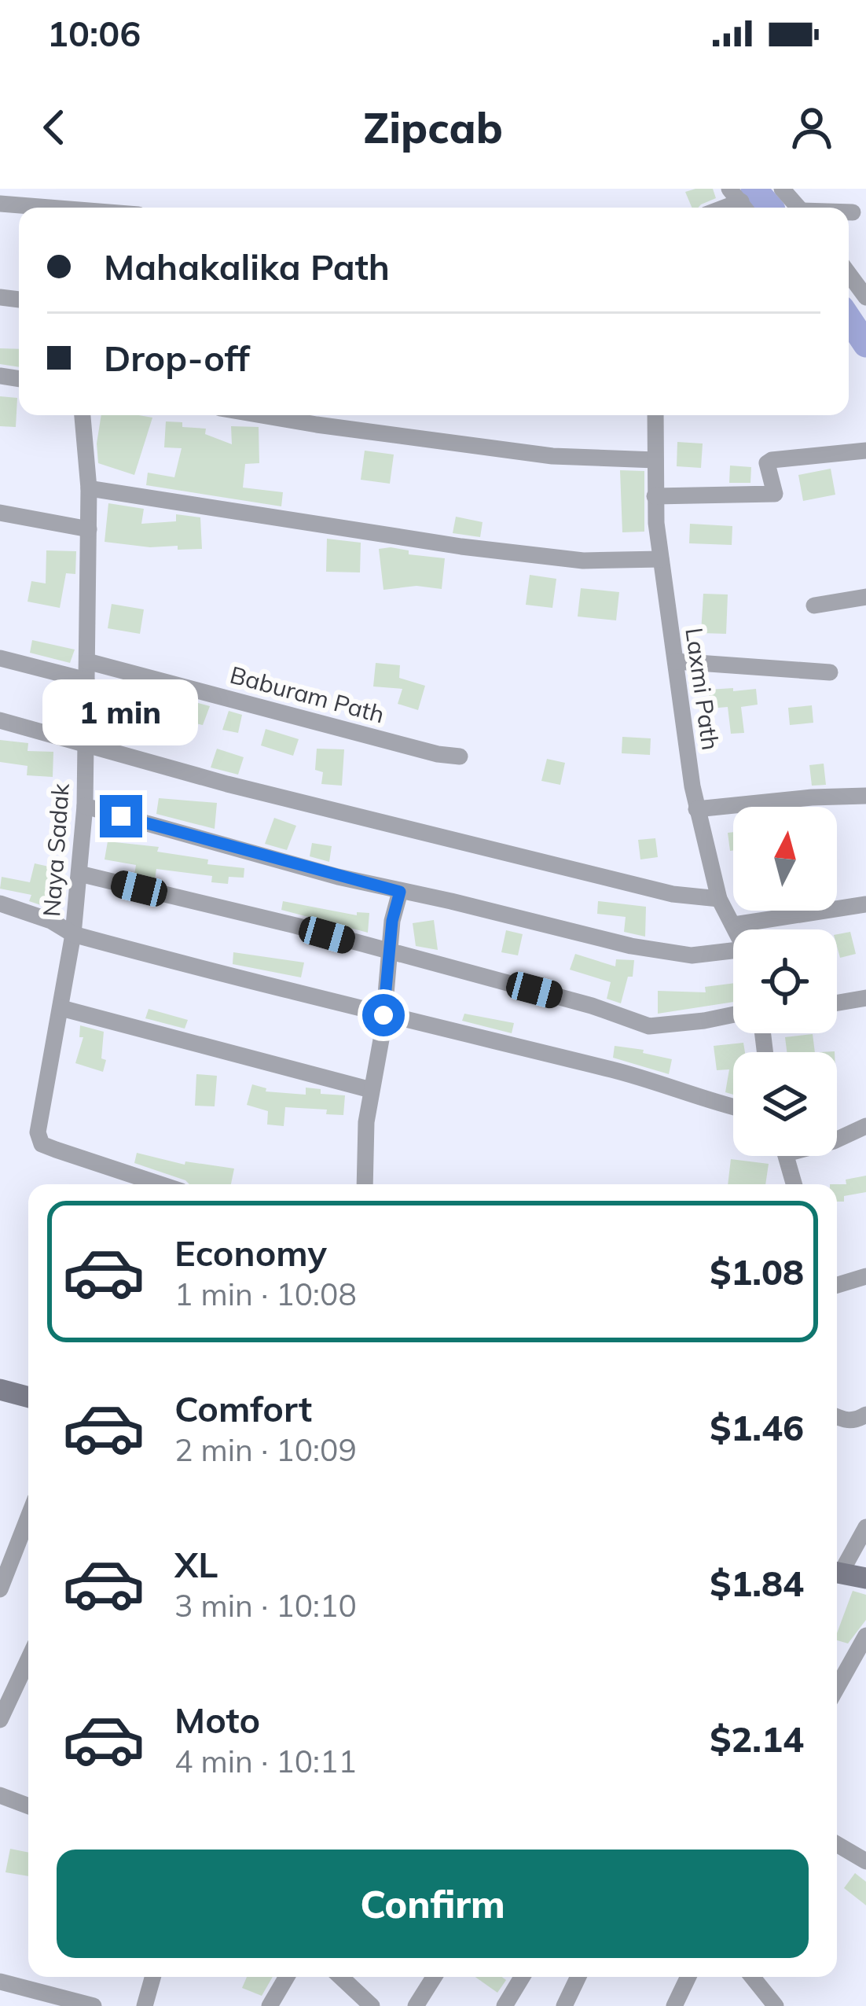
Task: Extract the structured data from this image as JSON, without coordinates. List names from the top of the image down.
{
  "streets": {
    "street": ["Laxmi Path", "Baburam Path", "Naya Sadak"]
  },
  "crossings": [
    ["Baburam Path", "Naya Sadak"]
  ],
  "north": "top",
  "page": {
    "status": "10:06",
    "header": "Zipcab",
    "banner": ["Mahakalika Path", "Drop-off"],
    "bubble": "1 min",
    "list": [
      {
        "name": "Economy",
        "note": "1 min · 10:08",
        "value": "$1.08"
      },
      {
        "name": "Comfort",
        "note": "2 min · 10:09",
        "value": "$1.46"
      },
      {
        "name": "XL",
        "note": "3 min · 10:10",
        "value": "$1.84"
      },
      {
        "name": "Moto",
        "note": "4 min · 10:11",
        "value": "$2.14"
      }
    ],
    "buttons": "Confirm"
  }
}
